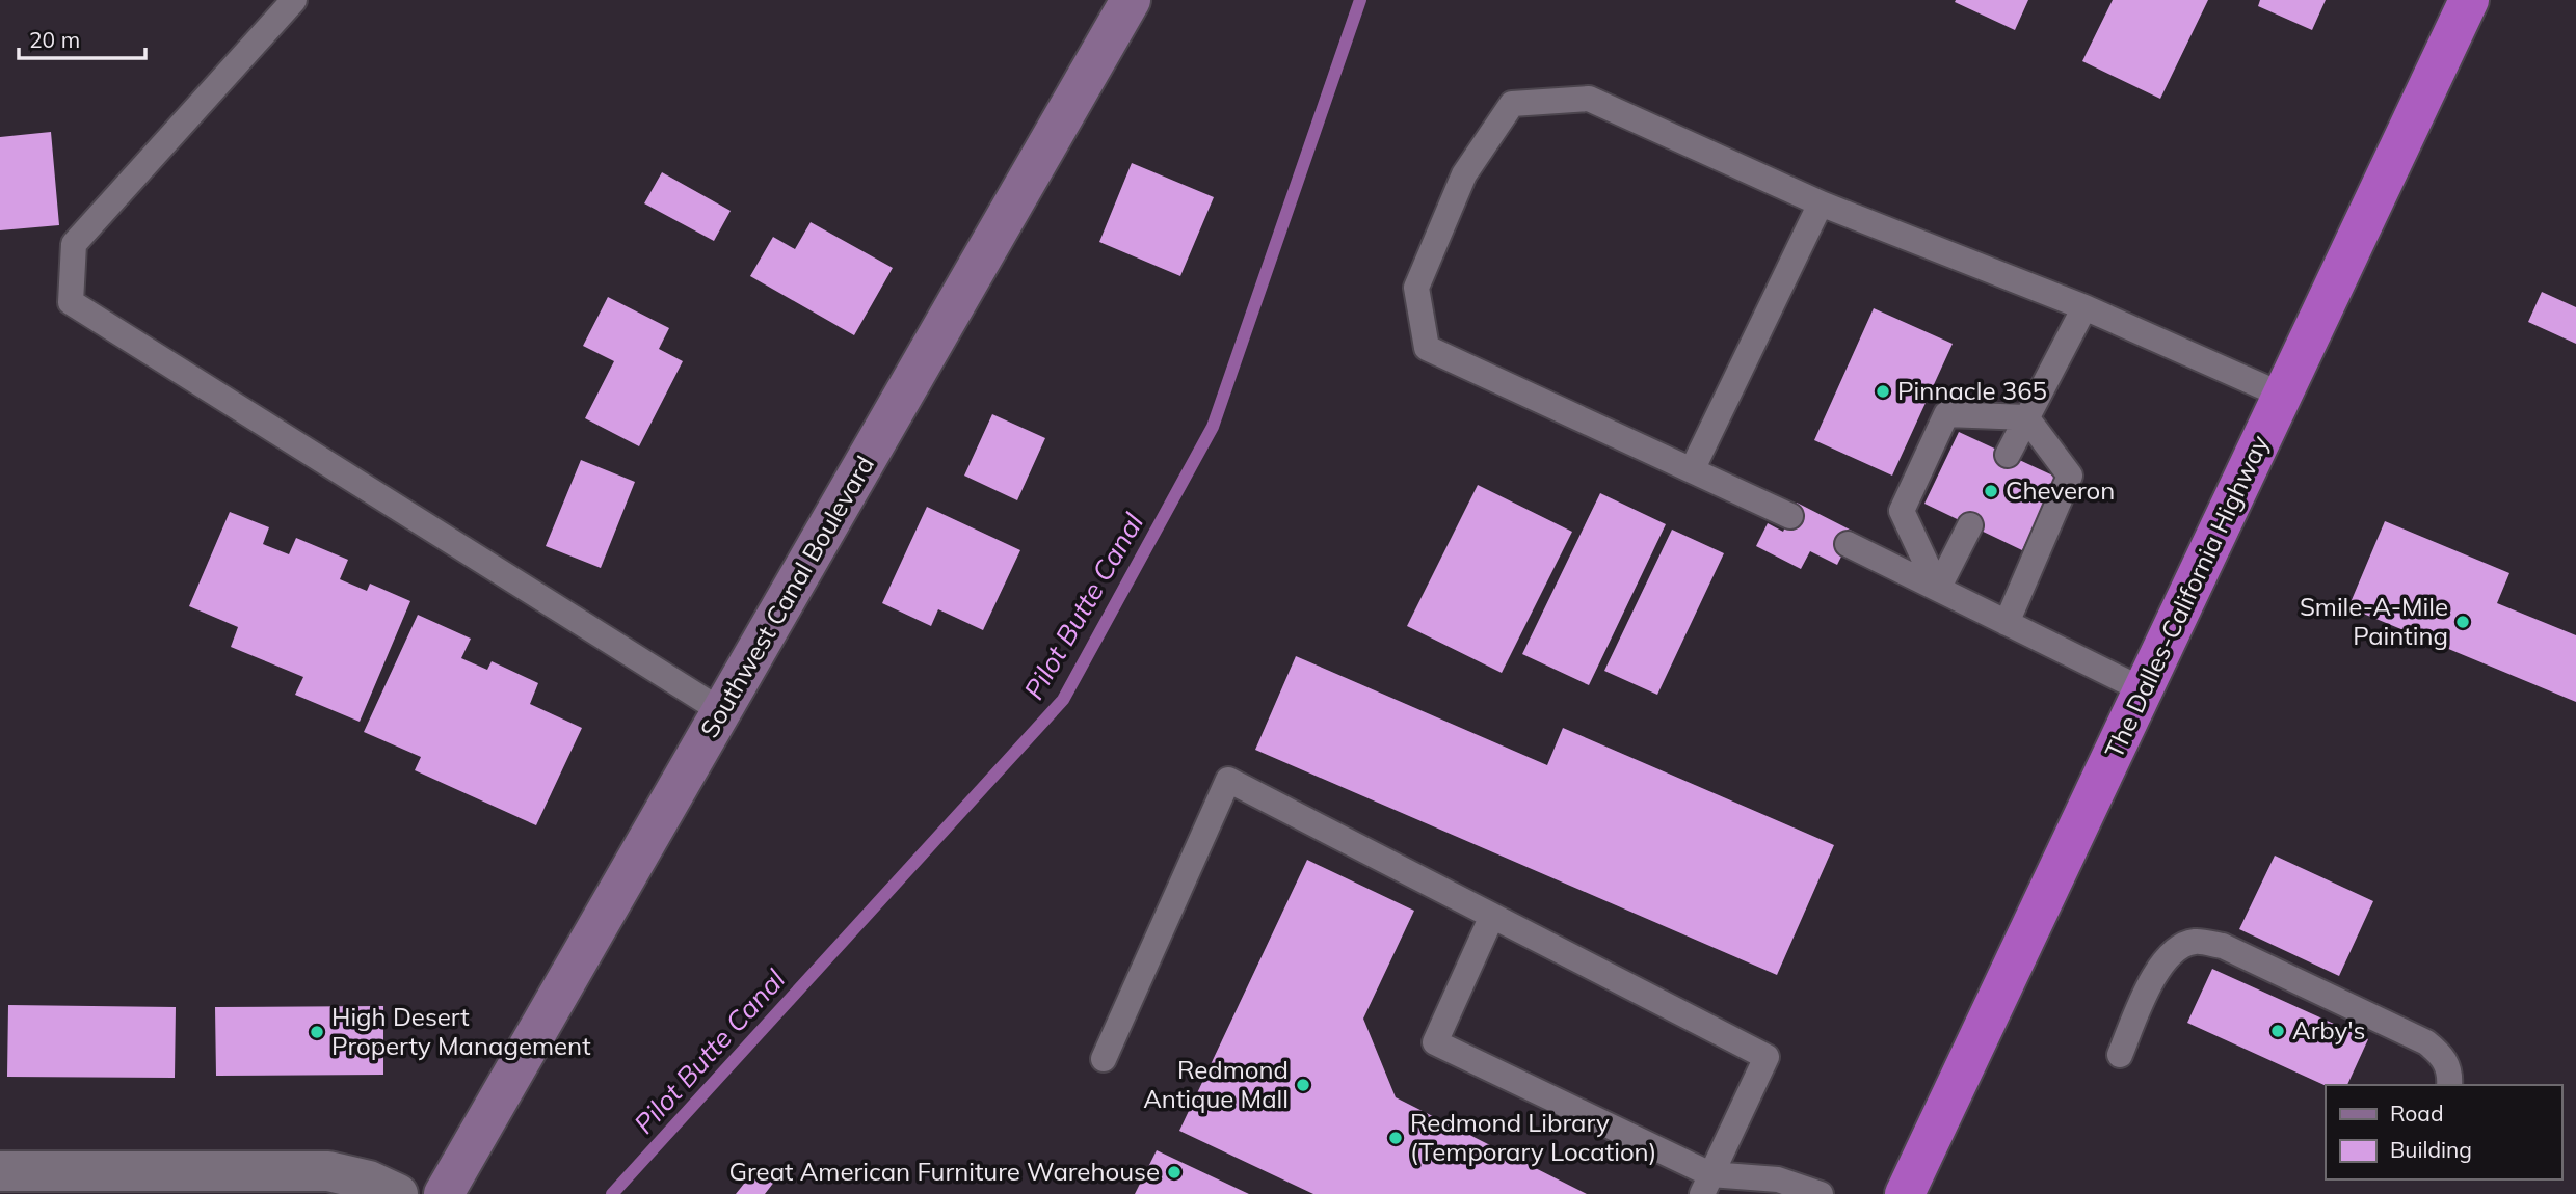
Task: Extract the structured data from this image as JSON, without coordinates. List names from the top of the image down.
{
  "streets": {
    "highway": ["The Dalles-California Highway"],
    "main road": ["Southwest Canal Boulevard"]
  },
  "water": ["Pilot Butte Canal"],
  "places": [
    "Pinnacle 365",
    "Cheveron",
    "Smile-A-Mile Painting",
    "Arby's",
    "High Desert Property Management",
    "Redmond Antique Mall",
    "Redmond Library (Temporary Location)",
    "Great American Furniture Warehouse"
  ],
  "legend": ["Road", "Building"],
  "scale_bar": "20 m"
}
